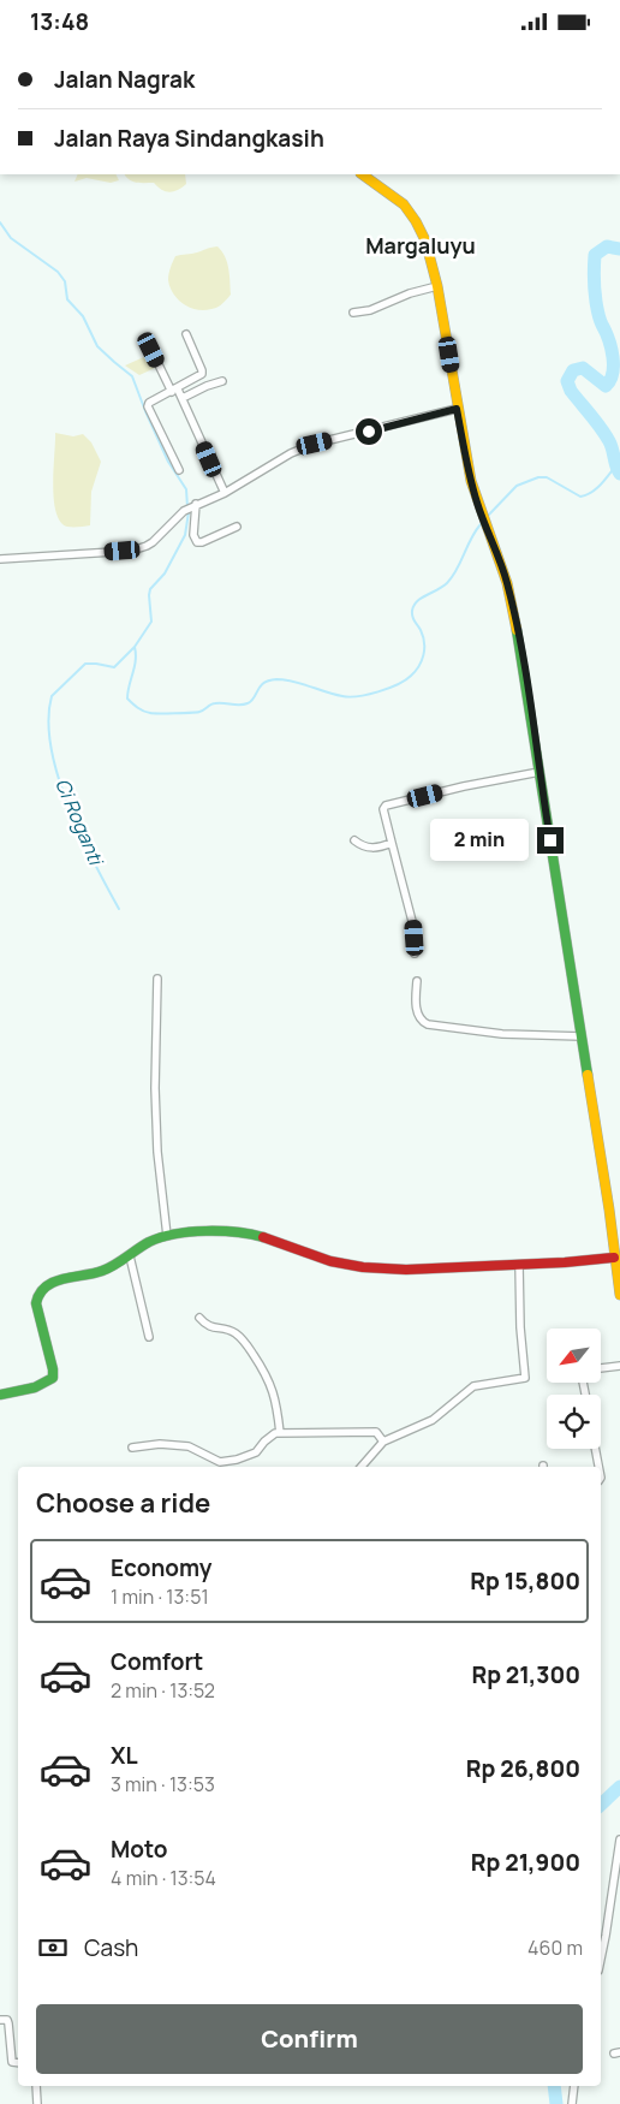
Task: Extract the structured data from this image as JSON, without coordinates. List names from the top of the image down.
{
  "districts": ["Margaluyu"],
  "water": ["Ci Roganti"],
  "north": "bottom left",
  "page": {
    "status": "13:48",
    "banner": ["Jalan Nagrak", "Jalan Raya Sindangkasih"],
    "bubble": "2 min",
    "heading": "Choose a ride",
    "list": [
      {
        "name": "Economy",
        "note": "1 min · 13:51",
        "value": "Rp 15,800"
      },
      {
        "name": "Comfort",
        "note": "2 min · 13:52",
        "value": "Rp 21,300"
      },
      {
        "name": "XL",
        "note": "3 min · 13:53",
        "value": "Rp 26,800"
      },
      {
        "name": "Moto",
        "note": "4 min · 13:54",
        "value": "Rp 21,900"
      }
    ],
    "pay": ["Cash", "460 m"],
    "buttons": "Confirm"
  }
}
